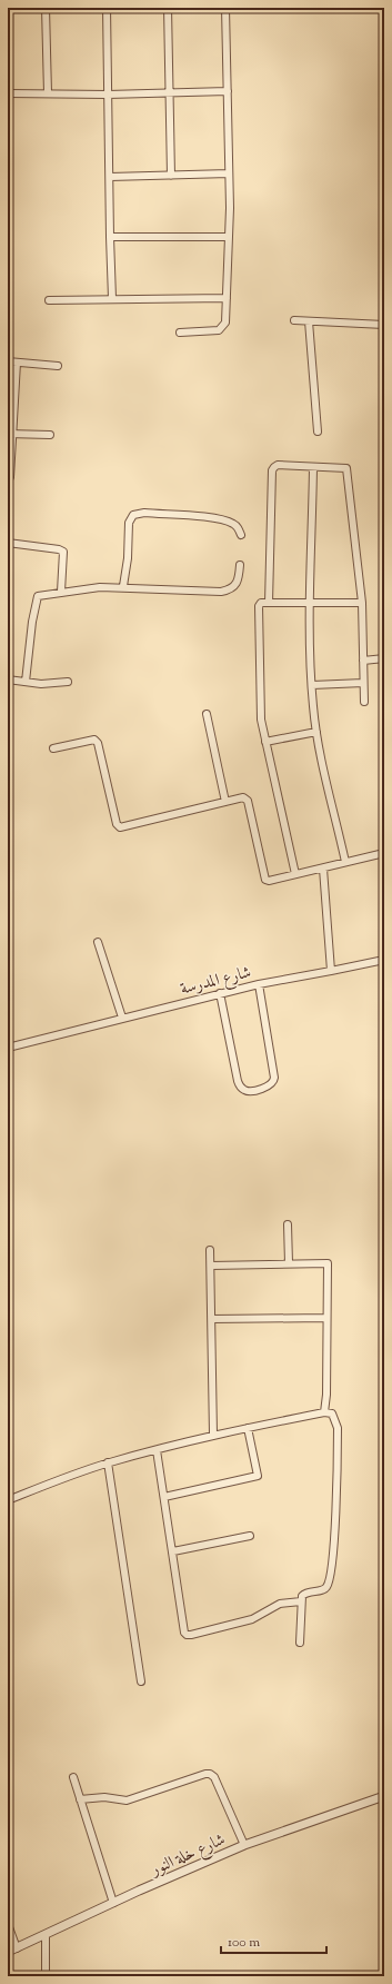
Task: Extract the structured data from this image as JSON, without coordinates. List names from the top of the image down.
{
  "streets": {
    "street": ["شارع المدرسة", "شارع خلة النور"]
  },
  "scale_bar": "100 m"
}
